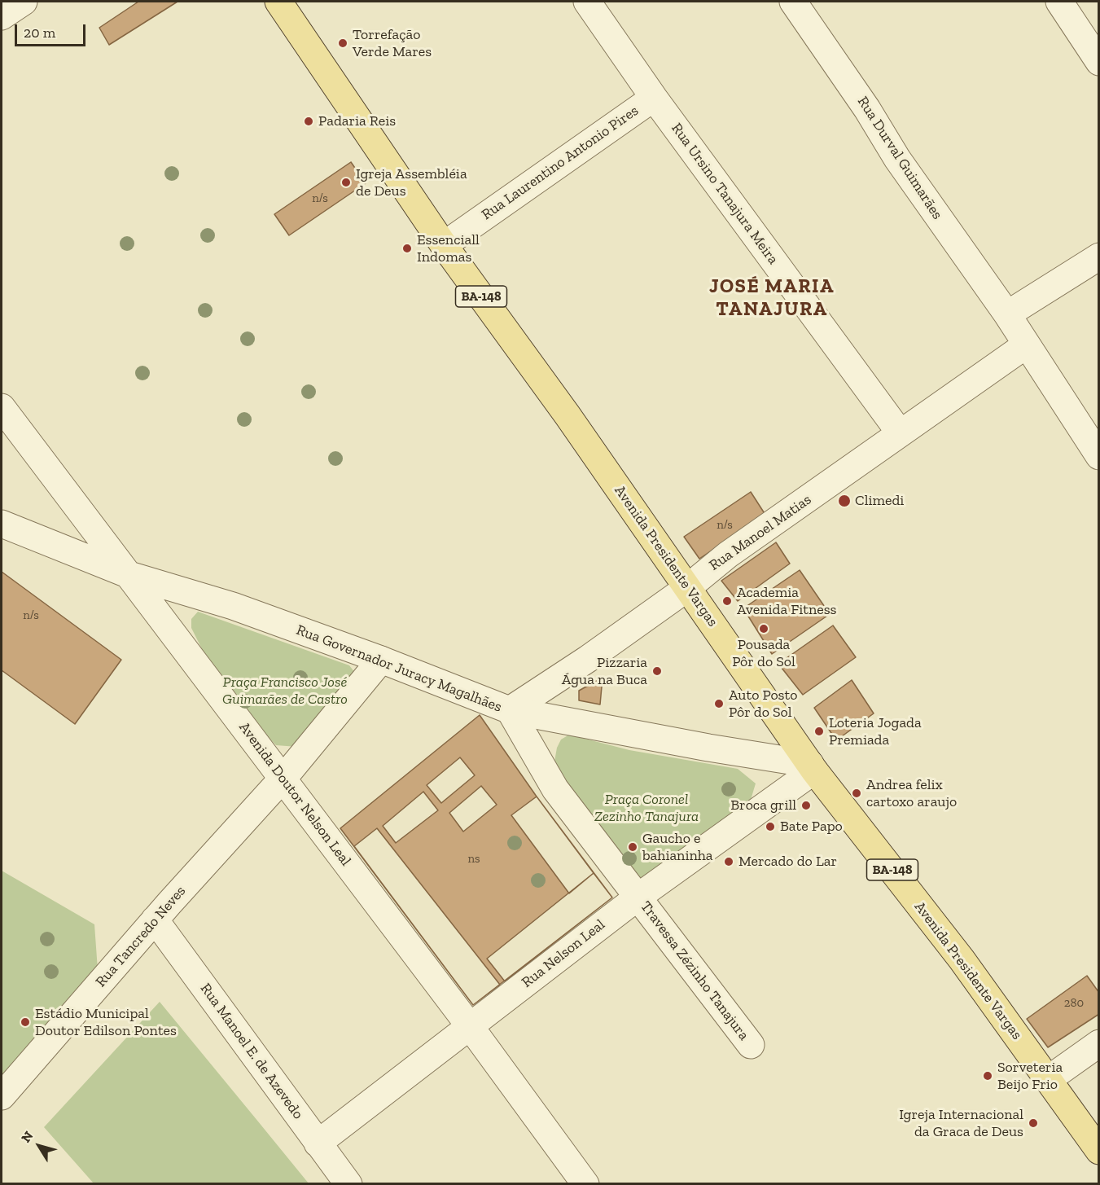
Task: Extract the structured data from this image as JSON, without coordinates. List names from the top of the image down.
{
  "streets": {
    "main road": ["BA-148", "Avenida Presidente Vargas"],
    "street": [
      "Rua Durval Guimarães",
      "Rua Laurentino Antonio Pires",
      "Rua Ursino Tanajura Meira",
      "Rua Manoel Matias",
      "Rua Governador Juracy Magalhães",
      "Avenida Doutor Nelson Leal",
      "Rua Tancredo Neves",
      "Rua Nelson Leal",
      "Travessa Zézinho Tanajura",
      "Rua Manoel E. de Azevedo"
    ]
  },
  "crossings": [
    ["Rua Durval Guimarães", "Rua Manoel Matias"],
    ["Rua Laurentino Antonio Pires", "Rua Ursino Tanajura Meira"],
    ["Rua Laurentino Antonio Pires", "Avenida Presidente Vargas"],
    ["Rua Ursino Tanajura Meira", "Rua Manoel Matias"],
    ["Rua Manoel Matias", "Avenida Presidente Vargas"],
    ["Rua Manoel Matias", "Rua Governador Juracy Magalhães"],
    ["Avenida Presidente Vargas", "Rua Governador Juracy Magalhães"],
    ["Avenida Presidente Vargas", "Rua Nelson Leal"],
    ["Rua Governador Juracy Magalhães", "Avenida Doutor Nelson Leal"],
    ["Rua Governador Juracy Magalhães", "Rua Tancredo Neves"],
    ["Rua Governador Juracy Magalhães", "Rua Nelson Leal"],
    ["Avenida Doutor Nelson Leal", "Rua Tancredo Neves"],
    ["Avenida Doutor Nelson Leal", "Rua Nelson Leal"],
    ["Rua Tancredo Neves", "Rua Manoel E. de Azevedo"],
    ["Rua Nelson Leal", "Travessa Zézinho Tanajura"],
    ["Rua Nelson Leal", "Rua Manoel E. de Azevedo"]
  ],
  "districts": ["JOSÉ MARIA TANAJURA"],
  "parks": ["Praça Francisco José Guimarães de Castro", "Praça Coronel Zezinho Tanajura"],
  "places": [
    "Torrefação Verde Mares",
    "Padaria Reis",
    "Igreja Assembléia de Deus",
    "Essenciall Indomas",
    "Climedi",
    "Academia Avenida Fitness",
    "Pousada Pôr do Sol",
    "Pizzaria Água na Buca",
    "Auto Posto Pôr do Sol",
    "Loteria Jogada Premiada",
    "Andrea felix cartoxo araujo",
    "Broca grill",
    "Bate Papo",
    "Gaucho e bahianinha",
    "Mercado do Lar",
    "Estádio Municipal Doutor Edilson Pontes",
    "Sorveteria Beijo Frio",
    "Igreja Internacional da Graca de Deus"
  ],
  "house_numbers": [
    "n/s",
    "n/s",
    "n/s",
    "ns",
    "280"
  ],
  "scale_bar": "20 m",
  "north": "top left"
}
